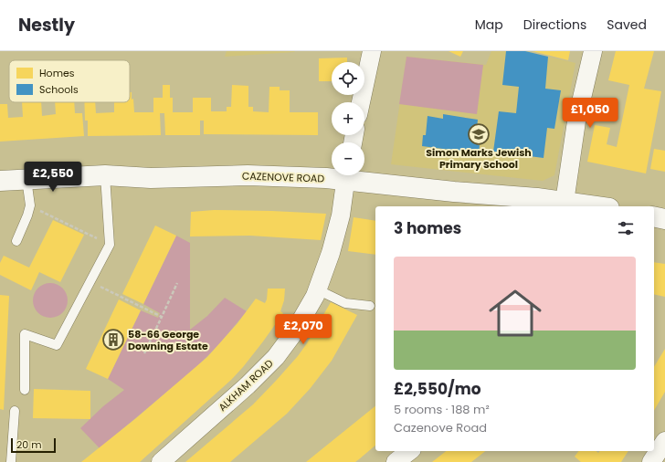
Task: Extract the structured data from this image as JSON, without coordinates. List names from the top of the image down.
{
  "streets": {
    "street": ["CAZENOVE ROAD", "ALKHAM ROAD"]
  },
  "places": {
    "school or university": ["Simon Marks Jewish Primary School"],
    "building": ["58-66 George Downing Estate"]
  },
  "legend": ["Homes", "Schools"],
  "scale_bar": "20 m",
  "page": {
    "header": "Nestly",
    "nav": ["Map", "Directions", "Saved"],
    "map_buttons": ["+", "−"],
    "price": ["£1,050", "£2,550", "£2,070"],
    "heading": "3 homes",
    "list": [
      {
        "name": "£2,550/mo",
        "note": "5 rooms · 188 m² · Cazenove Road"
      }
    ],
    "scale": "20 m"
  }
}
